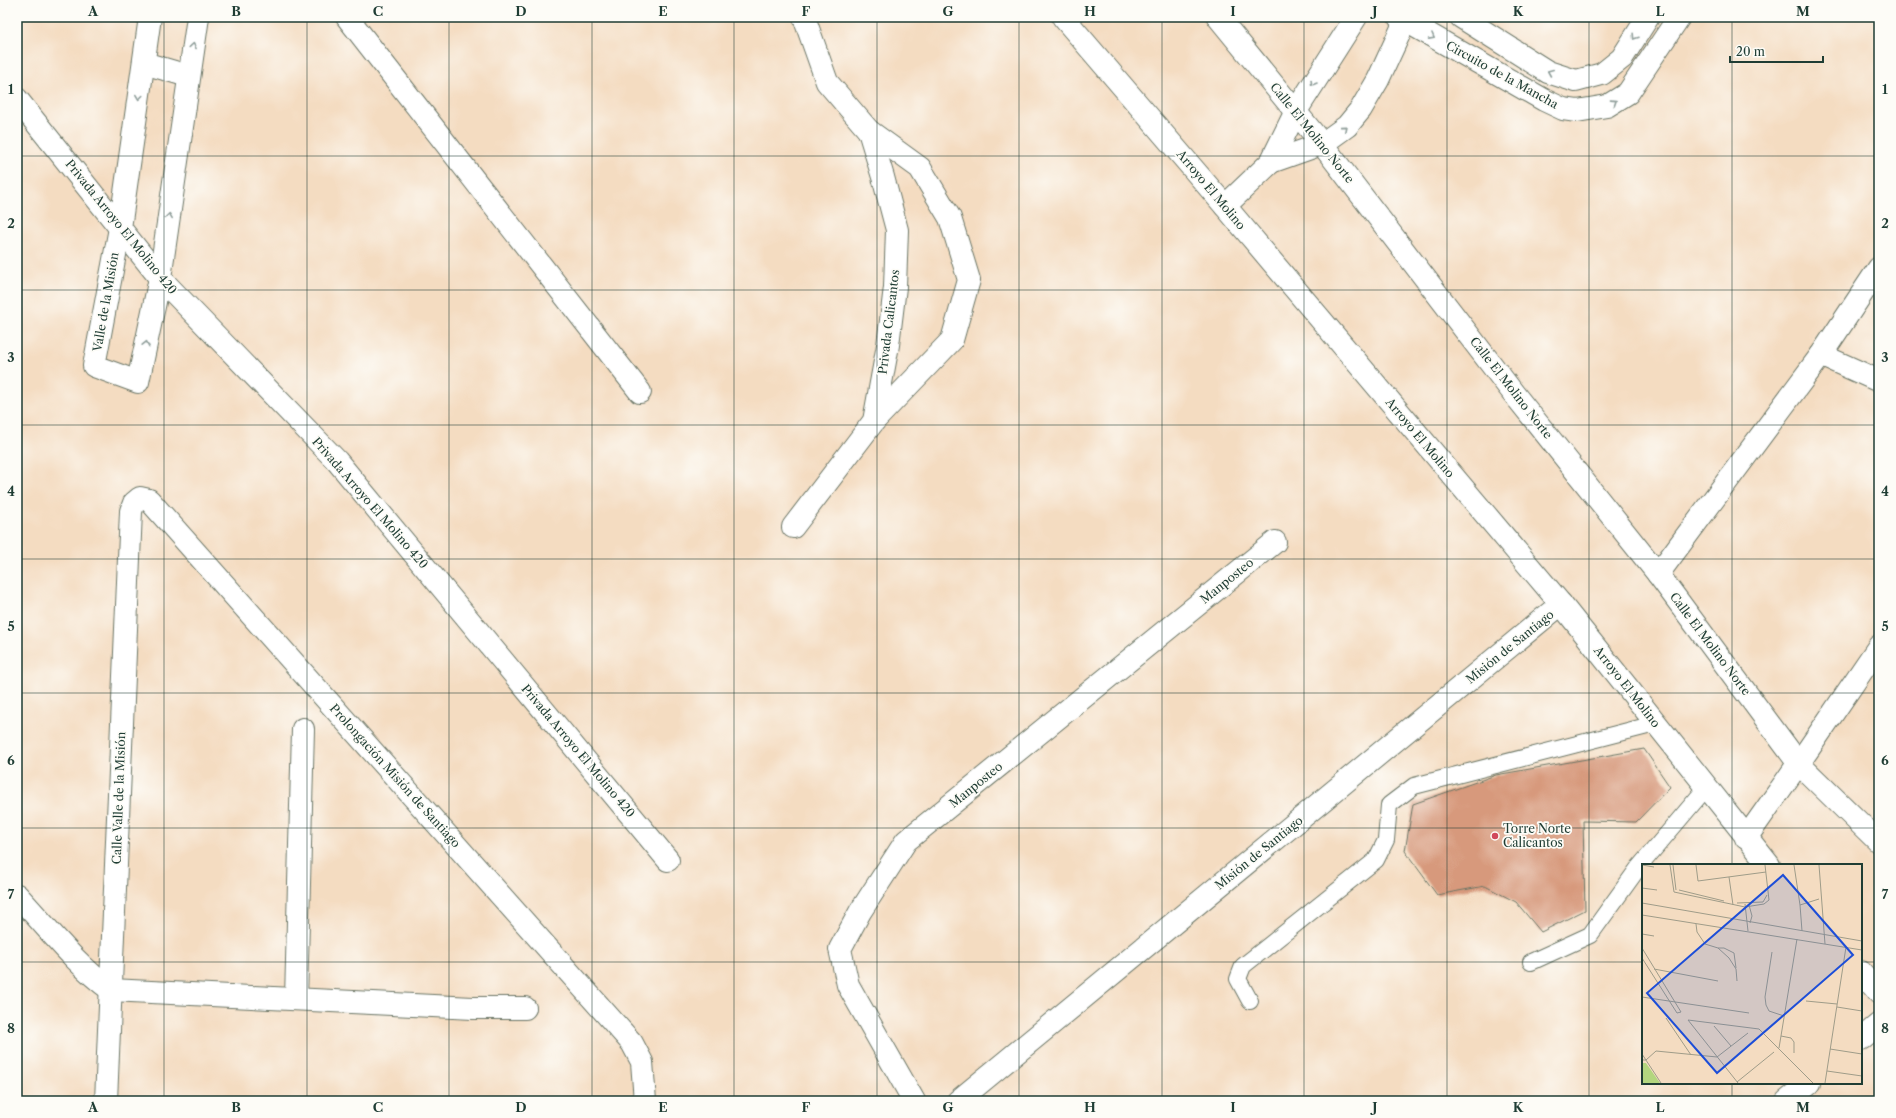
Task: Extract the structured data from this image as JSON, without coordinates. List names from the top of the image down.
{
  "streets": {
    "street": [
      "Circuito de la Mancha",
      "Calle El Molino Norte",
      "Arroyo El Molino",
      "Privada Arroyo El Molino 420",
      "Valle de la Misión",
      "Privada Calicantos",
      "Manposteo",
      "Misión de Santiago",
      "Prolongación Misión de Santiago",
      "Calle Valle de la Misión"
    ]
  },
  "crossings": [
    ["Circuito de la Mancha", "Calle El Molino Norte"],
    ["Circuito de la Mancha", "Arroyo El Molino"],
    ["Arroyo El Molino", "Misión de Santiago"],
    ["Privada Arroyo El Molino 420", "Valle de la Misión"],
    ["Prolongación Misión de Santiago", "Calle Valle de la Misión"]
  ],
  "places": ["Torre Norte Calicantos"],
  "scale_bar": "20 m",
  "grid": {
    "columns": [
      "A",
      "B",
      "C",
      "D",
      "E",
      "F",
      "G",
      "H",
      "I",
      "J",
      "K",
      "L",
      "M"
    ],
    "rows": [
      "1",
      "2",
      "3",
      "4",
      "5",
      "6",
      "7",
      "8"
    ]
  }
}
